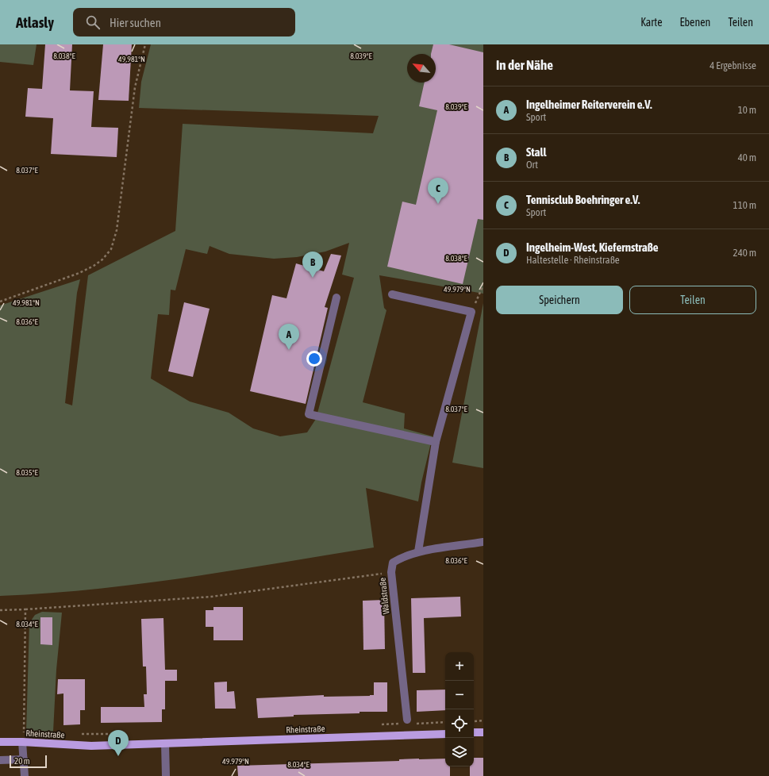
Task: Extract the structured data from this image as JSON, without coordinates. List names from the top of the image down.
{
  "streets": {
    "main road": ["Rheinstraße"],
    "street": ["Waldstraße"]
  },
  "scale_bar": "20 m",
  "north": "top left",
  "page": {
    "header": "Atlasly",
    "search": "Hier suchen",
    "nav": ["Karte", "Ebenen", "Teilen"],
    "heading": ["In der Nähe", "4 Ergebnisse"],
    "list": [
      {
        "mark": "A",
        "name": "Ingelheimer Reiterverein e.V.",
        "note": "Sport",
        "value": "10 m"
      },
      {
        "mark": "B",
        "name": "Stall",
        "note": "Ort",
        "value": "40 m"
      },
      {
        "mark": "C",
        "name": "Tennisclub Boehringer e.V.",
        "note": "Sport",
        "value": "110 m"
      },
      {
        "mark": "D",
        "name": "Ingelheim-West, Kiefernstraße",
        "note": "Haltestelle · Rheinstraße",
        "value": "240 m"
      }
    ],
    "pins": [
      "C",
      "B",
      "A",
      "D"
    ],
    "buttons": ["Speichern", "Teilen"],
    "map_buttons": ["+", "−"],
    "scale": "20 m"
  },
  "coordinates": [
    "8.038°E",
    "8.039°E",
    "49.981°N",
    "8.037°E",
    "49.979°N",
    "8.036°E",
    "8.035°E",
    "8.034°E"
  ]
}
